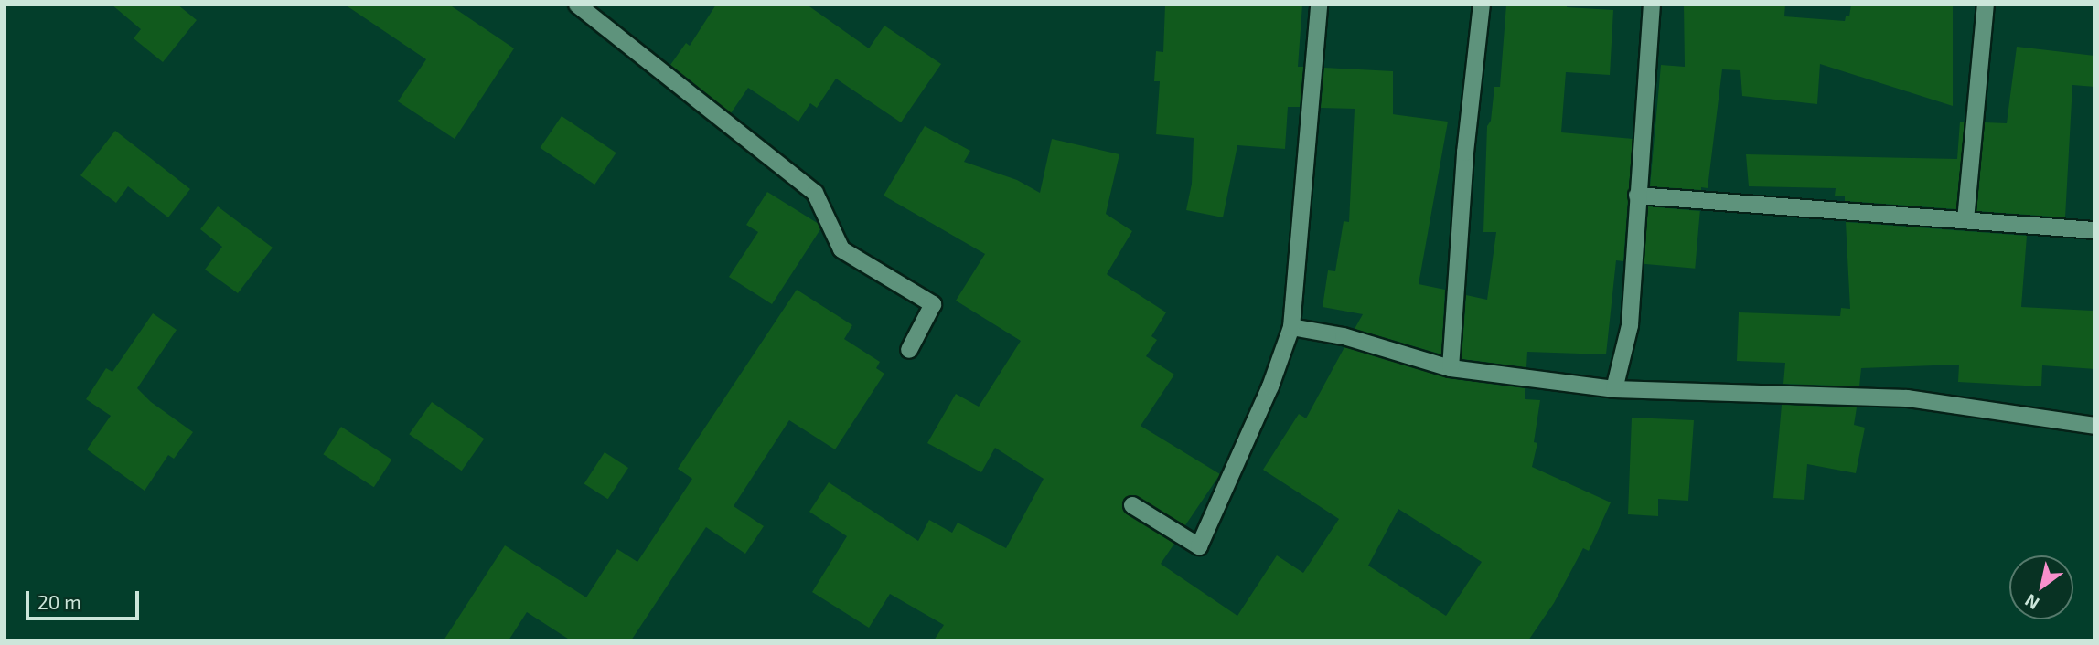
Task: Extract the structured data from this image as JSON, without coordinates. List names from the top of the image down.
{
  "scale_bar": "20 m",
  "north": "bottom left"
}
